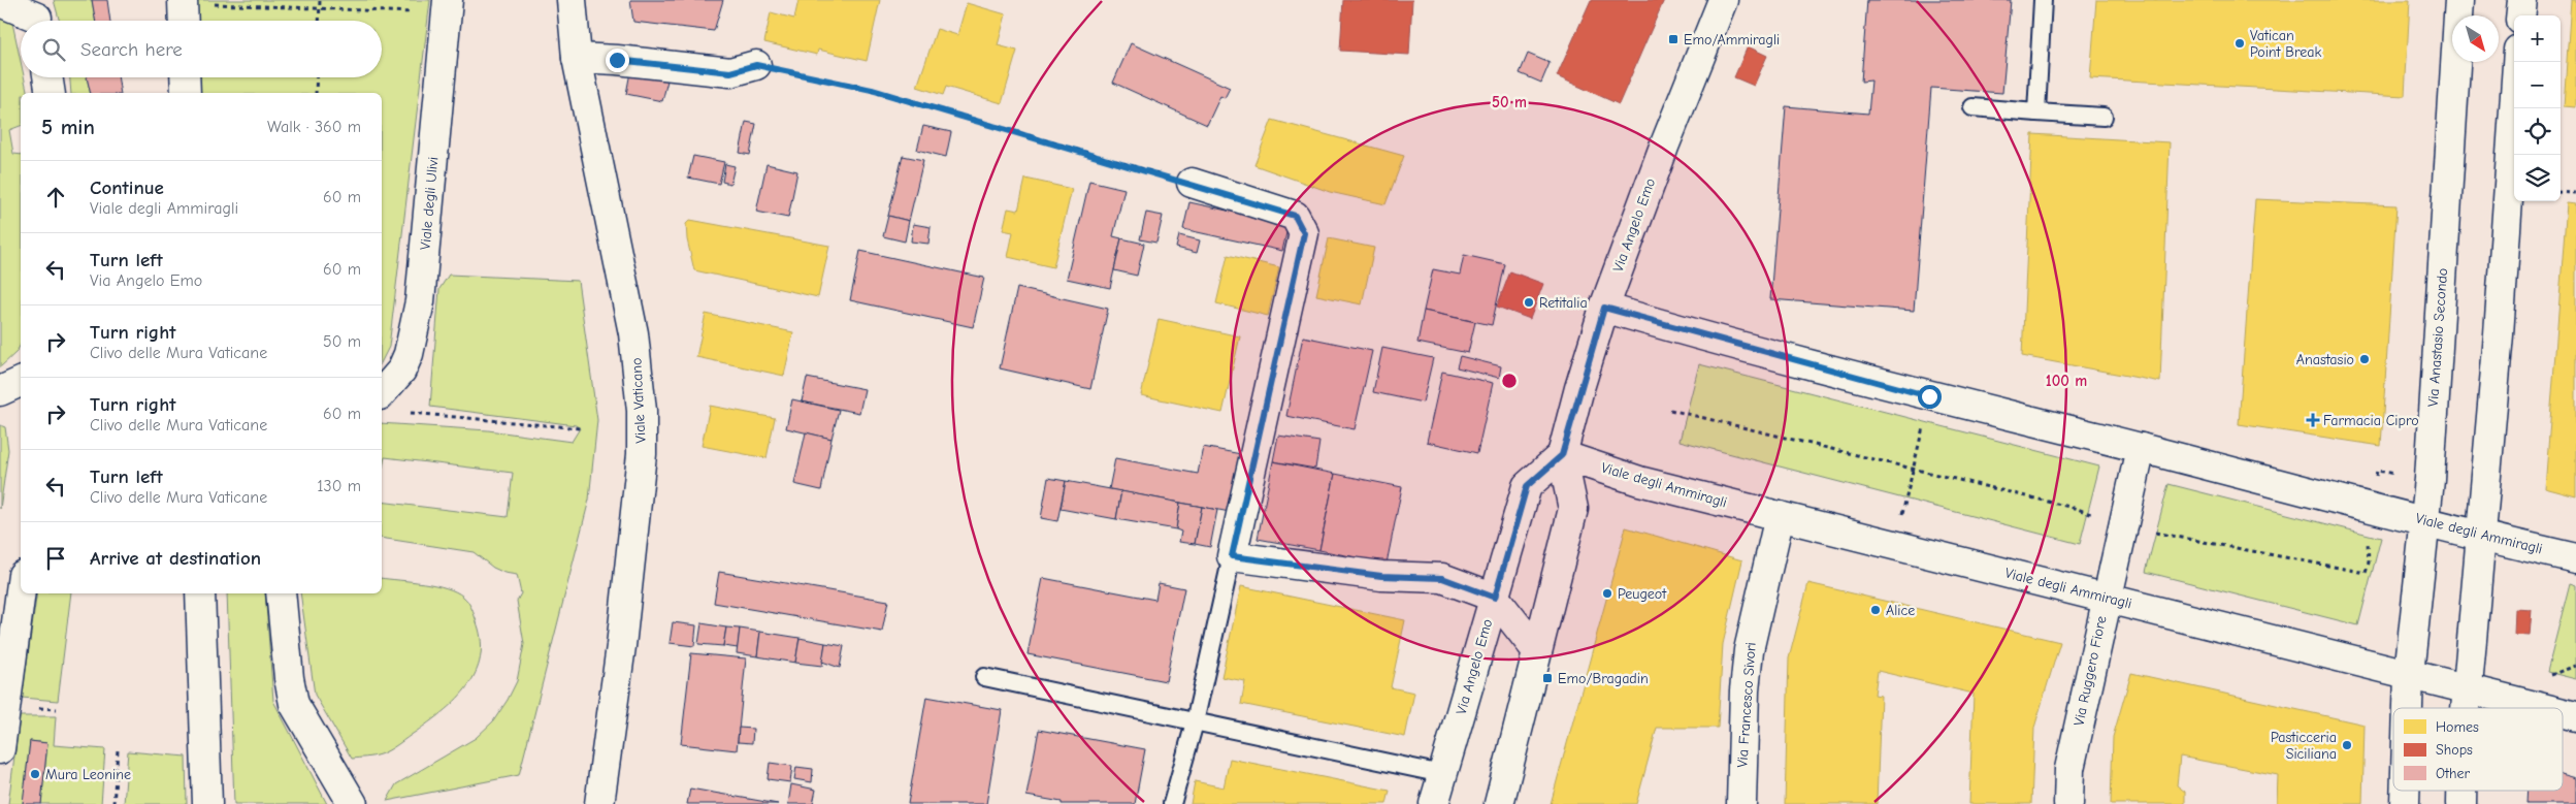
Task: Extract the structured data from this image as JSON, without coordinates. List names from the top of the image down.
{
  "streets": {
    "main road": [
      "Viale degli Ulivi",
      "Via Angelo Emo",
      "Via Anastasio Secondo",
      "Viale Vaticano",
      "Viale degli Ammiragli",
      "Via Ruggero Fiore",
      "Via Francesco Sivori"
    ]
  },
  "crossings": [
    ["Via Angelo Emo", "Viale degli Ammiragli"],
    ["Via Anastasio Secondo", "Viale degli Ammiragli"],
    ["Viale degli Ammiragli", "Via Ruggero Fiore"],
    ["Viale degli Ammiragli", "Via Francesco Sivori"]
  ],
  "places": {
    "transit": ["Emo/Ammiragli", "Emo/Bragadin"],
    "other": [
      "Vatican Point Break",
      "Retitalia",
      "Anastasio",
      "Peugeot",
      "Alice",
      "Pasticceria Siciliana",
      "Mura Leonine"
    ],
    "health": ["Farmacia Cipro"]
  },
  "legend": ["Homes", "Shops", "Other"],
  "north": "bottom right",
  "page": {
    "map_buttons": ["+", "−"],
    "search": "Search here",
    "heading": ["5 min", "Walk · 360 m"],
    "list": [
      ["Continue", "Viale degli Ammiragli", "60 m"],
      ["Turn left", "Via Angelo Emo", "60 m"],
      ["Turn right", "Clivo delle Mura Vaticane", "50 m"],
      ["Turn right", "Clivo delle Mura Vaticane", "60 m"],
      ["Turn left", "Clivo delle Mura Vaticane", "130 m"],
      "Arrive at destination"
    ]
  },
  "rings": ["50 m", "100 m"]
}
